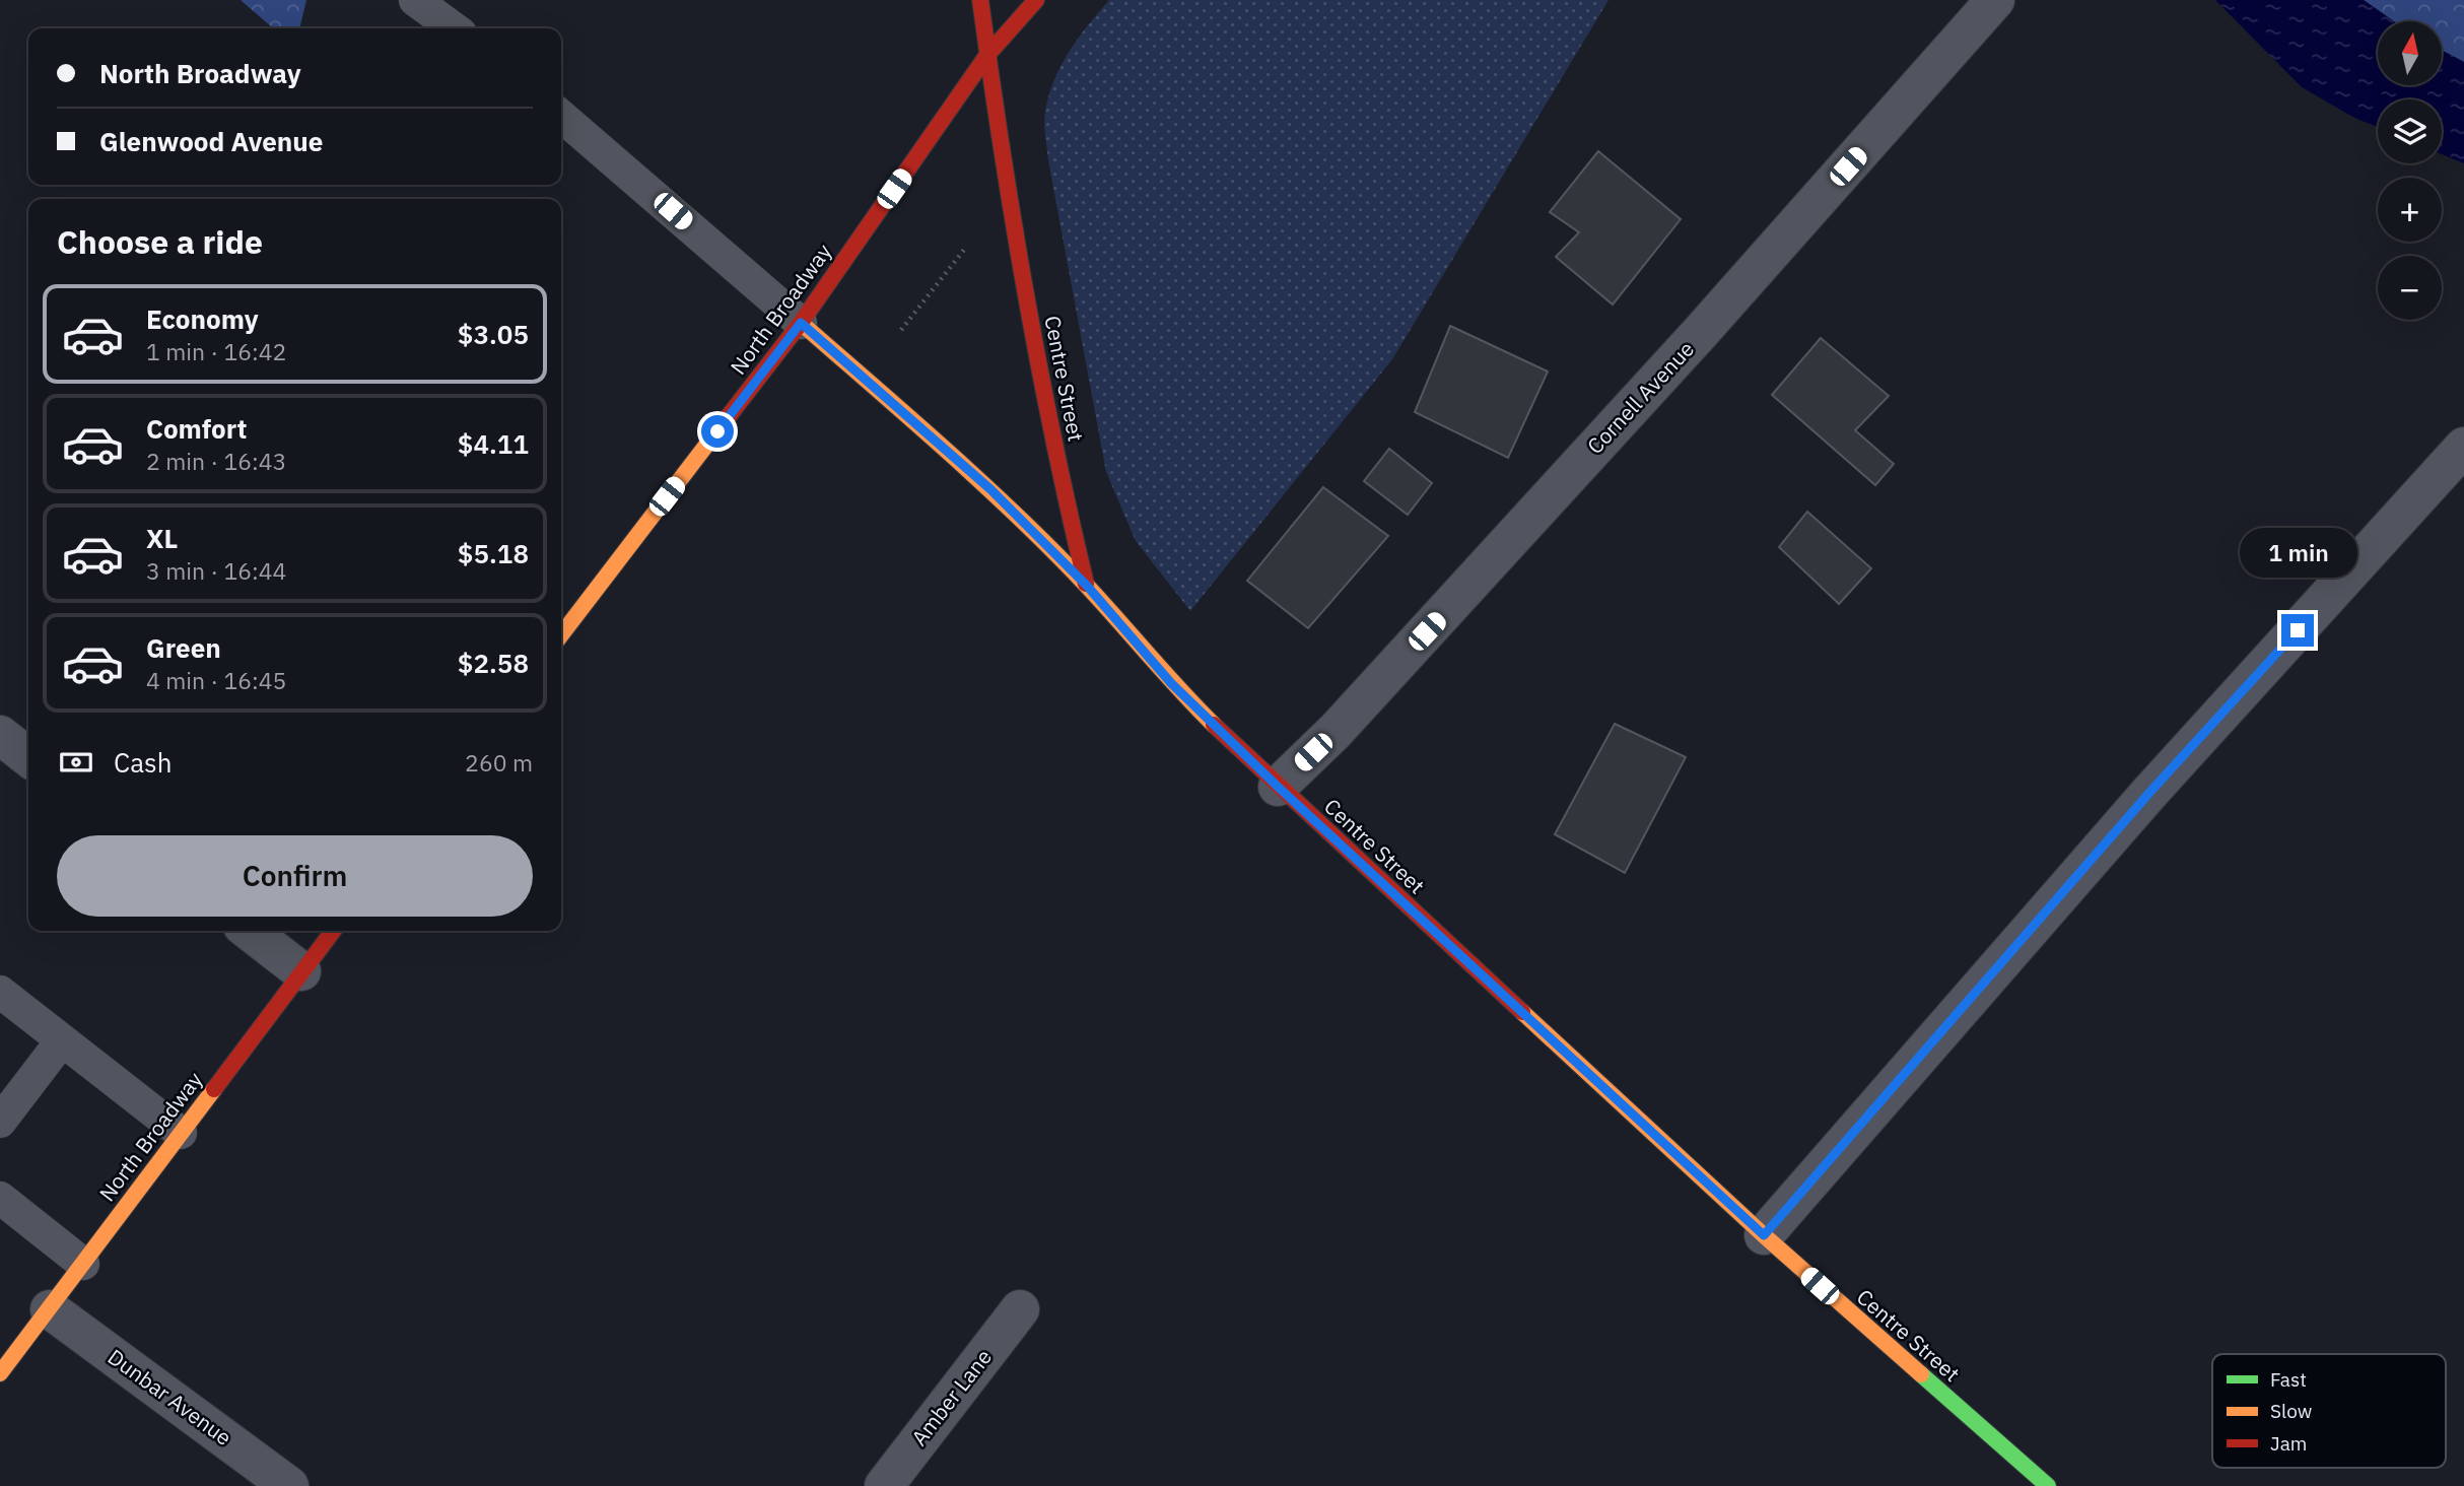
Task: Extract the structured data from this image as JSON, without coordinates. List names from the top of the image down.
{
  "streets": {
    "main road": ["North Broadway", "Centre Street"],
    "street": ["Cornell Avenue", "Dunbar Avenue", "Amber Lane"]
  },
  "crossings": [
    ["North Broadway", "Centre Street"],
    ["North Broadway", "Dunbar Avenue"],
    ["Centre Street", "Cornell Avenue"]
  ],
  "legend": ["Fast", "Slow", "Jam"],
  "north": "top",
  "page": {
    "map_buttons": ["+", "−"],
    "banner": ["North Broadway", "Glenwood Avenue"],
    "heading": "Choose a ride",
    "list": [
      {
        "name": "Economy",
        "note": "1 min · 16:42",
        "value": "$3.05"
      },
      {
        "name": "Comfort",
        "note": "2 min · 16:43",
        "value": "$4.11"
      },
      {
        "name": "XL",
        "note": "3 min · 16:44",
        "value": "$5.18"
      },
      {
        "name": "Green",
        "note": "4 min · 16:45",
        "value": "$2.58"
      }
    ],
    "bubble": "1 min",
    "pay": ["Cash", "260 m"],
    "buttons": "Confirm"
  }
}
